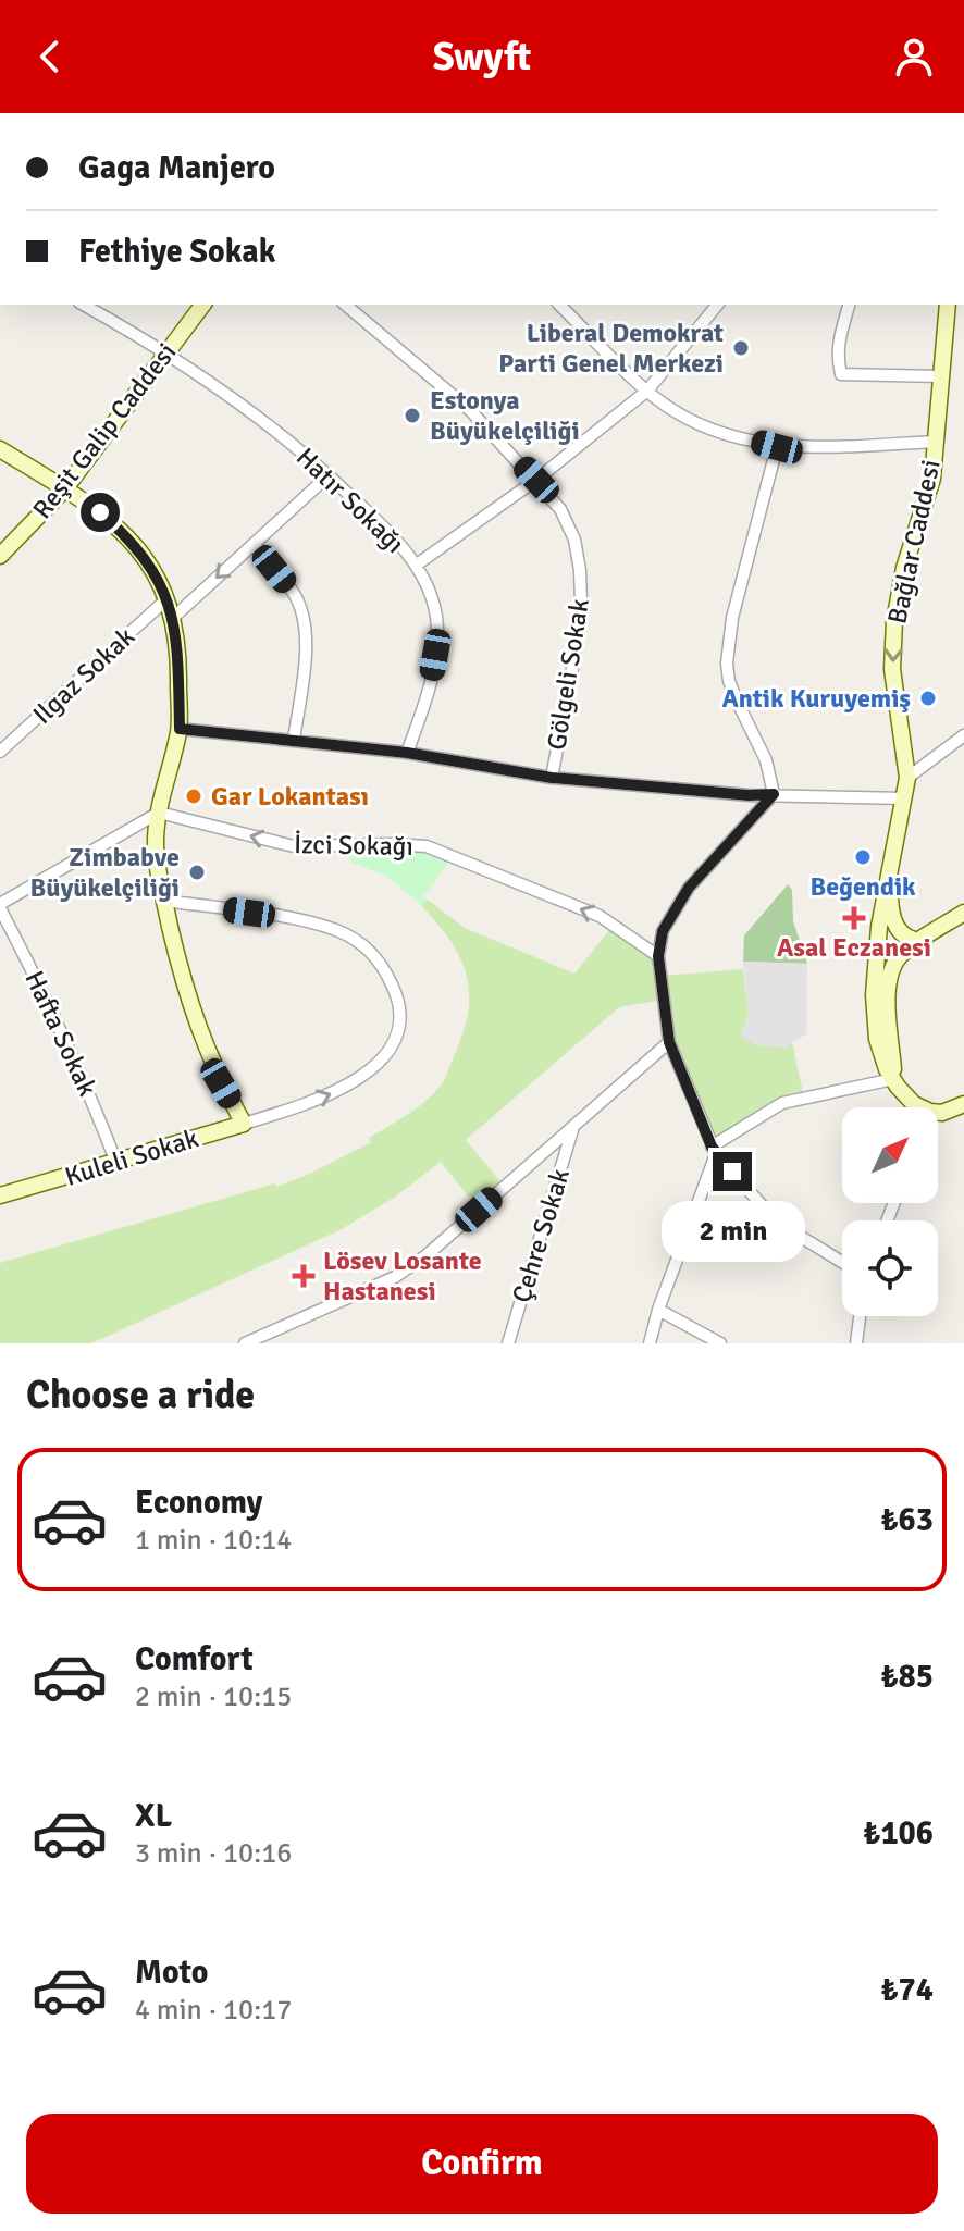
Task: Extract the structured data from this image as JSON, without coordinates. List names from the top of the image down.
{
  "streets": {
    "main road": ["Reşit Galip Caddesi", "Bağlar Caddesi", "Kuleli Sokak"],
    "street": [
      "Hatır Sokağı",
      "Gölgeli Sokak",
      "Ilgaz Sokak",
      "İzci Sokağı",
      "Hafta Sokak",
      "Çehre Sokak"
    ]
  },
  "crossings": [
    ["Reşit Galip Caddesi", "Hatır Sokağı"],
    ["Hafta Sokak", "Kuleli Sokak"]
  ],
  "one_way": ["Bağlar Caddesi"],
  "places": {
    "other": [
      "Liberal Demokrat Parti Genel Merkezi",
      "Estonya Büyükelçiliği",
      "Antik Kuruyemiş",
      "Gar Lokantası",
      "Beğendik",
      "Zimbabve Büyükelçiliği"
    ],
    "health": ["Asal Eczanesi", "Lösev Losante Hastanesi"]
  },
  "north": "top right",
  "page": {
    "header": "Swyft",
    "banner": ["Gaga Manjero", "Fethiye Sokak"],
    "bubble": "2 min",
    "heading": "Choose a ride",
    "list": [
      {
        "name": "Economy",
        "note": "1 min · 10:14",
        "value": "₺63"
      },
      {
        "name": "Comfort",
        "note": "2 min · 10:15",
        "value": "₺85"
      },
      {
        "name": "XL",
        "note": "3 min · 10:16",
        "value": "₺106"
      },
      {
        "name": "Moto",
        "note": "4 min · 10:17",
        "value": "₺74"
      }
    ],
    "buttons": "Confirm"
  }
}
